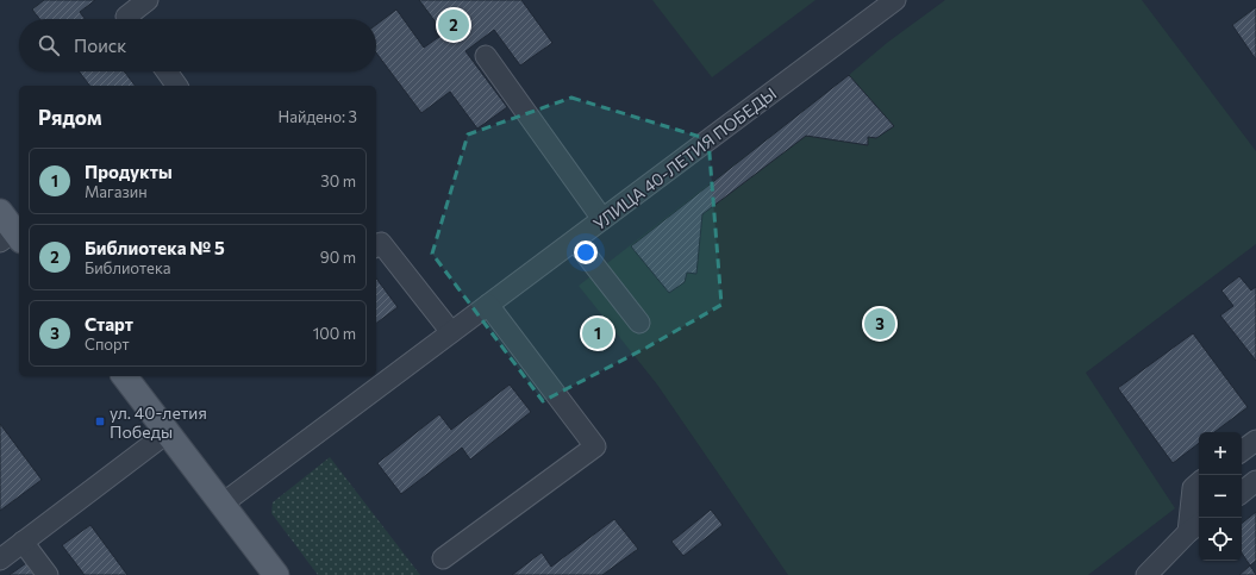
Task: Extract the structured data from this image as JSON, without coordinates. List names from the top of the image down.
{
  "streets": {
    "street": ["УЛИЦА 40-ЛЕТИЯ ПОБЕДЫ"]
  },
  "places": {
    "transit": ["ул. 40-летия Победы"]
  },
  "page": {
    "pins": ["2", "3", "1"],
    "search": "Поиск",
    "heading": ["Рядом", "Найдено: 3"],
    "list": [
      {
        "mark": "1",
        "name": "Продукты",
        "note": "Магазин",
        "value": "30 m"
      },
      {
        "mark": "2",
        "name": "Библиотека № 5",
        "note": "Библиотека",
        "value": "90 m"
      },
      {
        "mark": "3",
        "name": "Старт",
        "note": "Спорт",
        "value": "100 m"
      }
    ],
    "map_buttons": ["+", "−"]
  }
}
